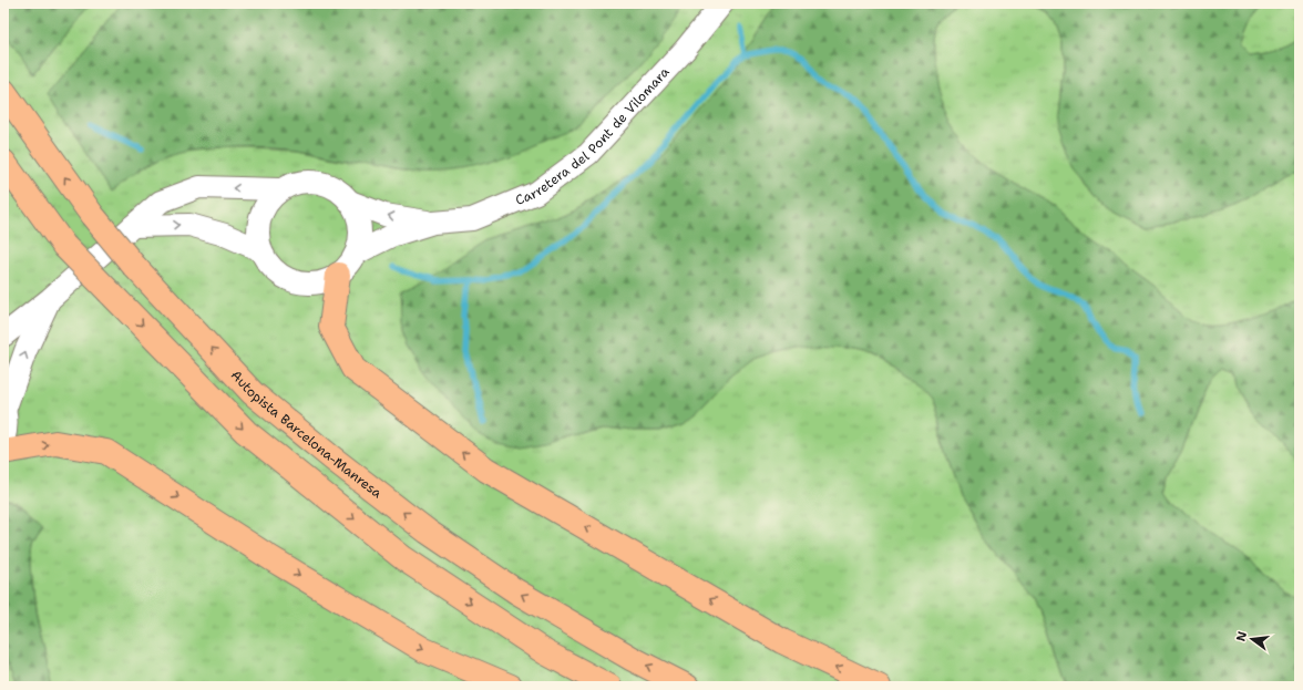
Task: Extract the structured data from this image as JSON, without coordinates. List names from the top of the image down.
{
  "streets": {
    "highway": ["Autopista Barcelona-Manresa"],
    "street": ["Carretera del Pont de Vilomara"]
  },
  "north": "left"
}
